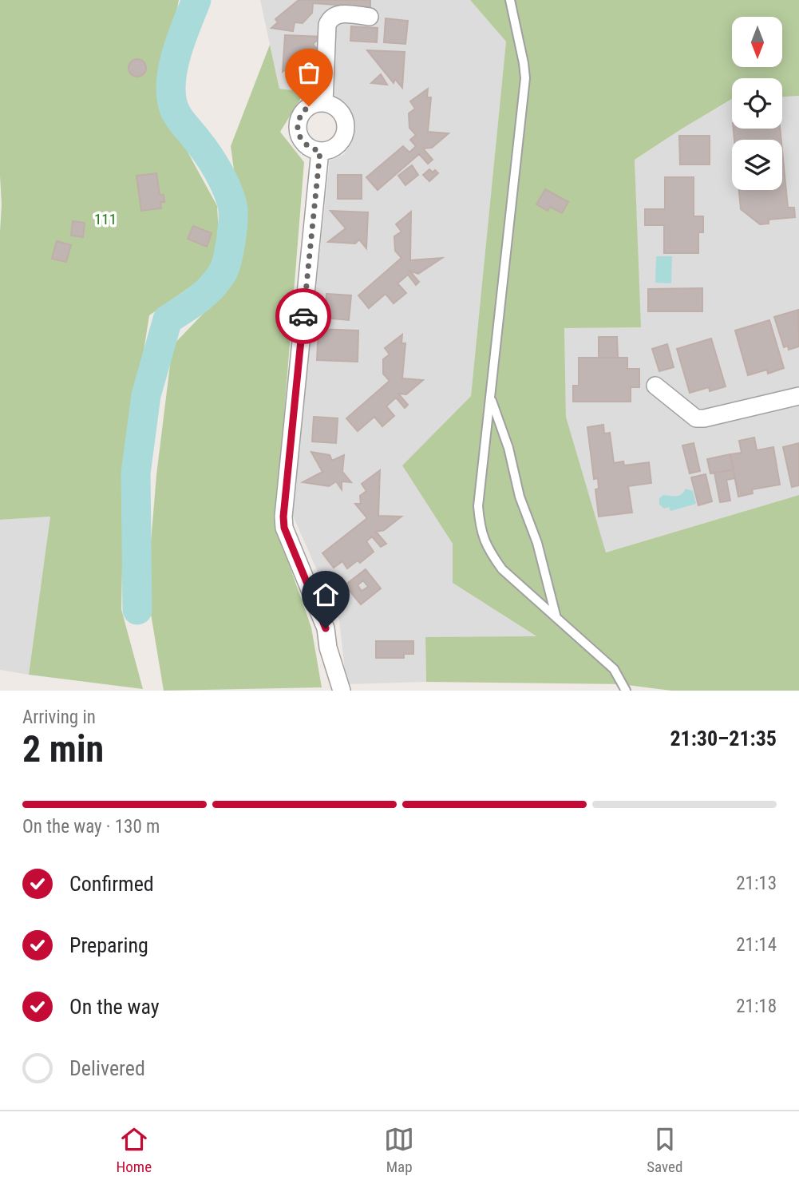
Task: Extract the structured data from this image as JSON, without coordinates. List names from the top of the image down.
{
  "parks": ["111"],
  "north": "bottom",
  "page": {
    "heading": ["2 min", "Arriving in", "21:30–21:35"],
    "bar": "On the way · 130 m",
    "list": [
      ["Confirmed", "21:13"],
      ["Preparing", "21:14"],
      ["On the way", "21:18"],
      "Delivered"
    ],
    "tabs": ["Home", "Map", "Saved"]
  }
}
